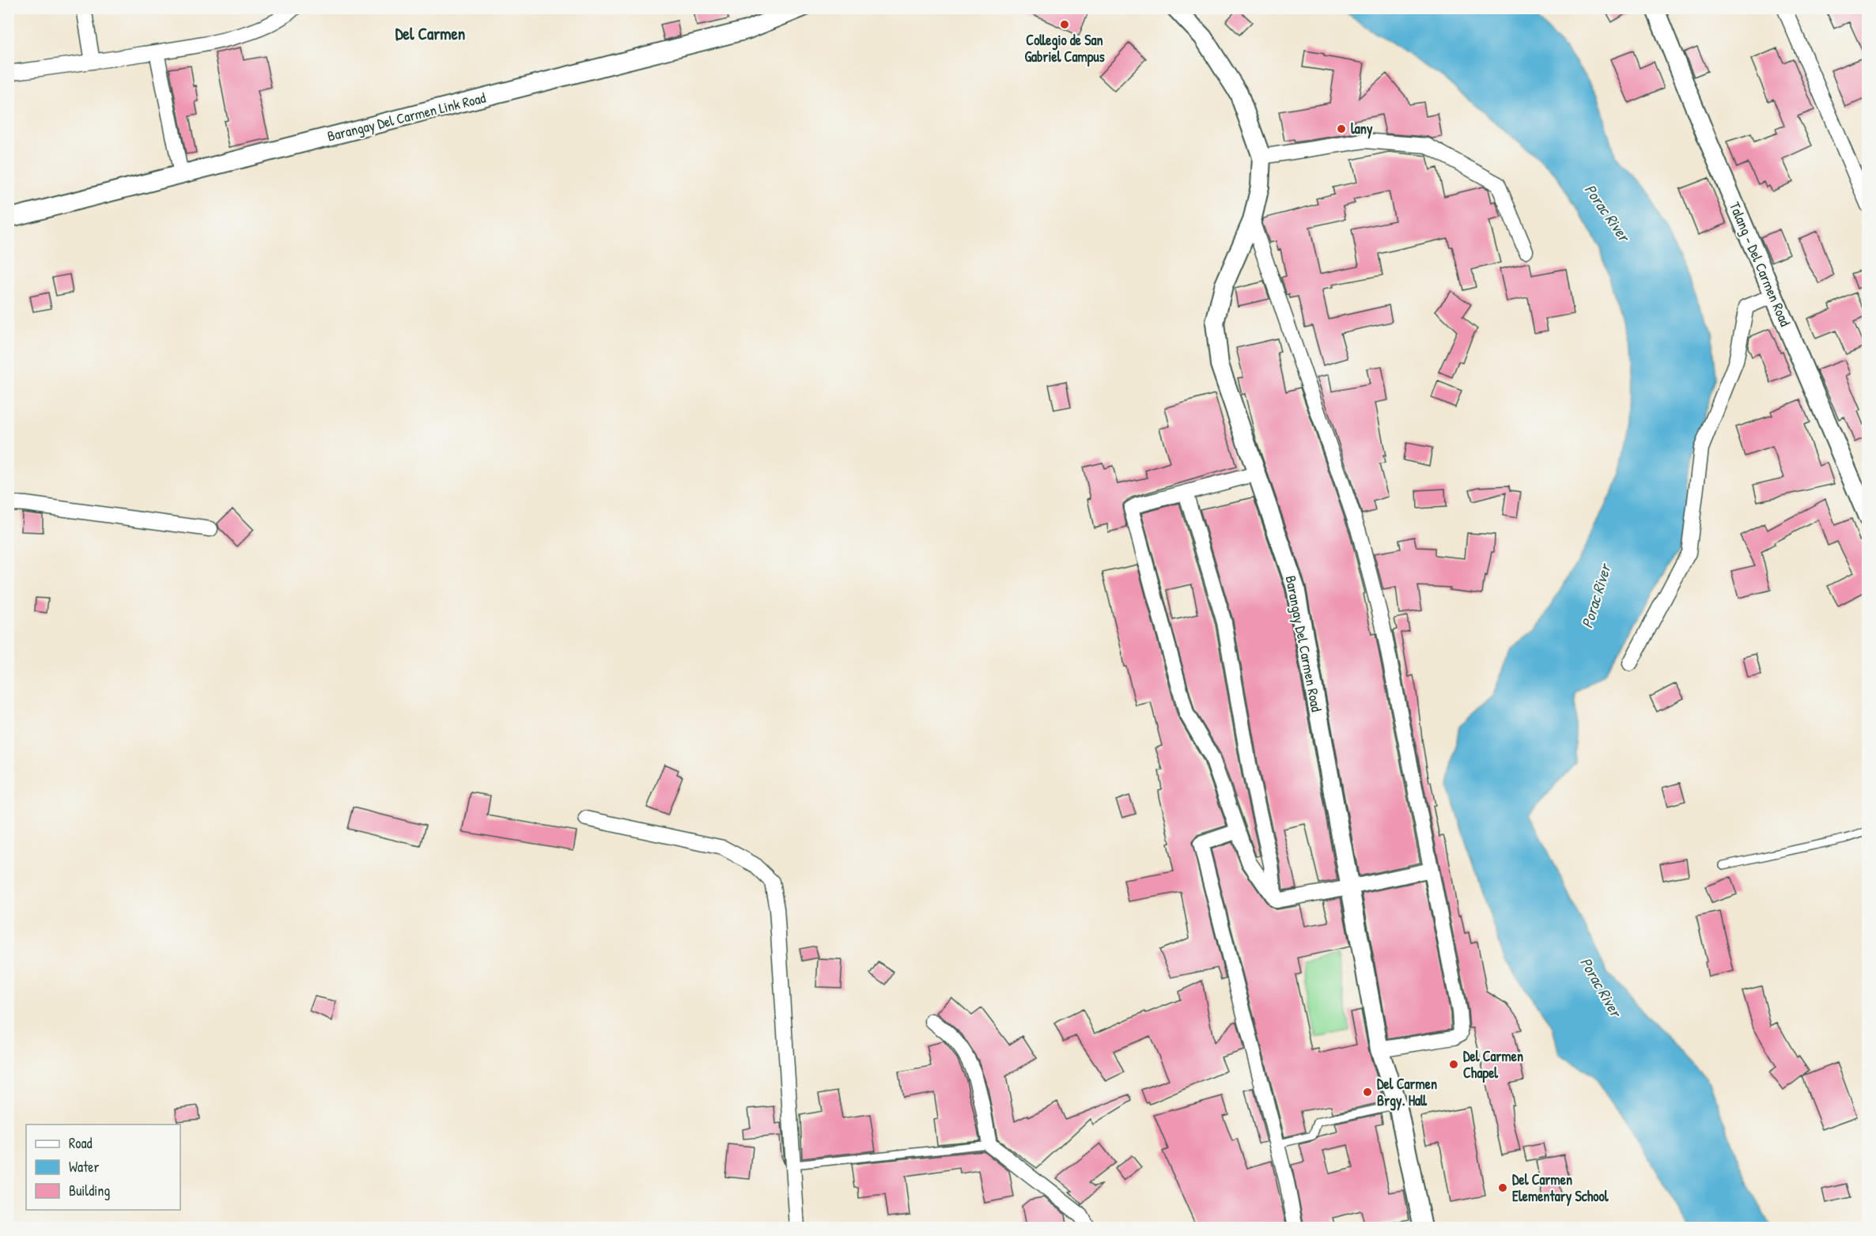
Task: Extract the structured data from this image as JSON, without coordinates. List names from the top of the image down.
{
  "streets": {
    "street": ["Barangay Del Carmen Link Road", "Talang - Del Carmen Road", "Barangay Del Carmen Road"]
  },
  "districts": ["Del Carmen"],
  "water": ["Porac River"],
  "places": [
    "Collegio de San Gabriel Campus",
    "lany",
    "Del Carmen Chapel",
    "Del Carmen Brgy. Hall",
    "Del Carmen Elementary School"
  ],
  "legend": ["Road", "Water", "Building"]
}
